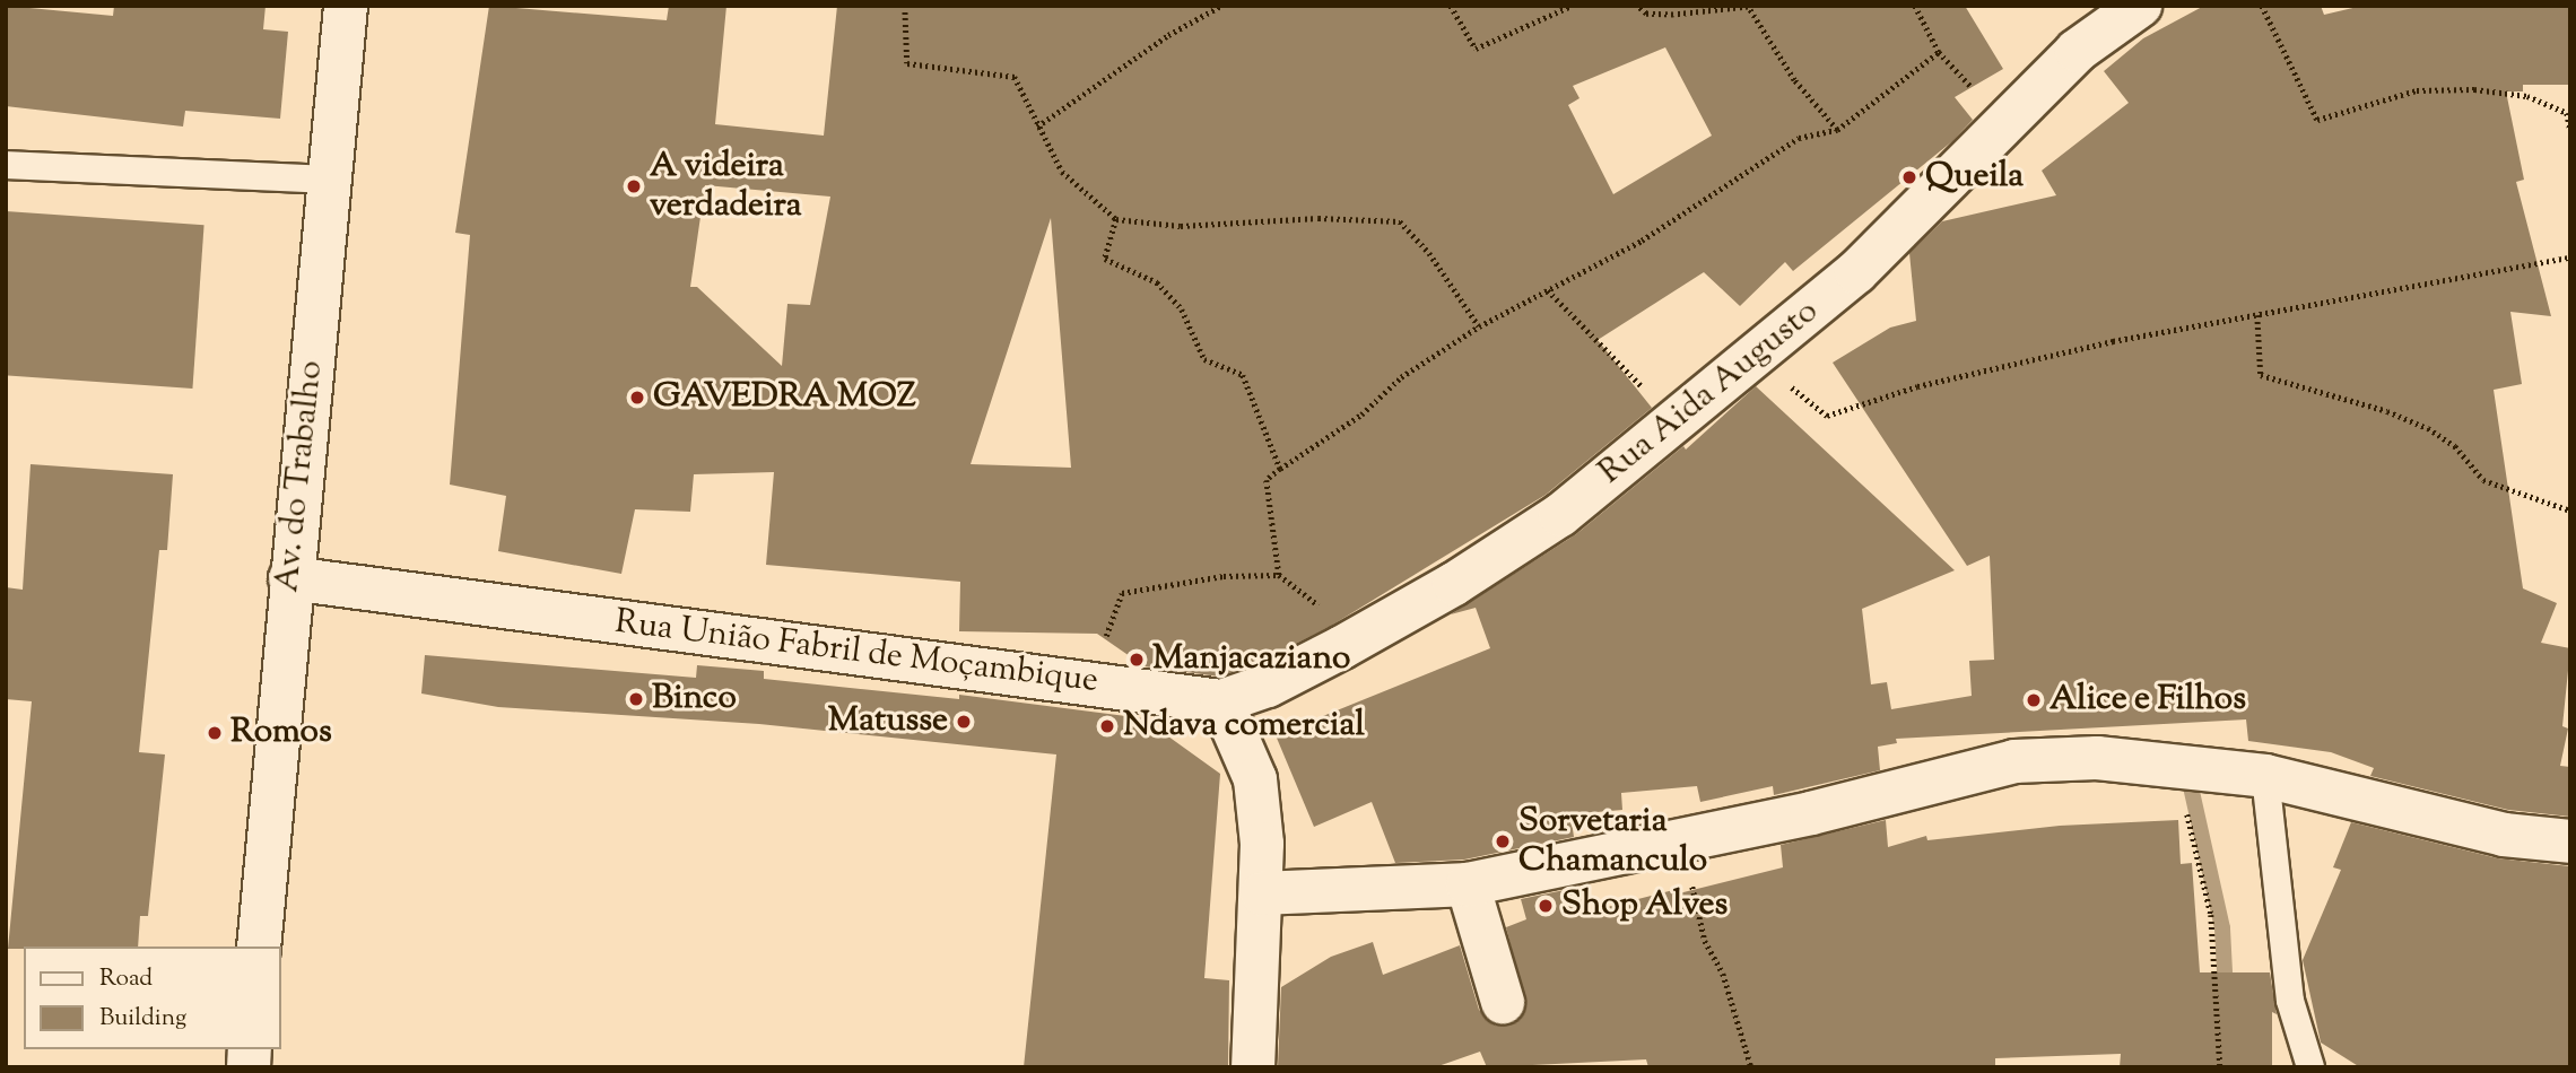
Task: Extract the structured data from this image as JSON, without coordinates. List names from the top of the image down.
{
  "streets": {
    "street": ["Rua Aida Augusto", "Av. do Trabalho", "Rua União Fabril de Moçambique"]
  },
  "crossings": [
    ["Rua Aida Augusto", "Rua União Fabril de Moçambique"],
    ["Av. do Trabalho", "Rua União Fabril de Moçambique"]
  ],
  "places": [
    "Queila",
    "A videira verdadeira",
    "GAVEDRA MOZ",
    "Manjacaziano",
    "Binco",
    "Alice e Filhos",
    "Matusse",
    "Ndava comercial",
    "Romos",
    "Sorvetaria Chamanculo",
    "Shop Alves"
  ],
  "legend": ["Road", "Building"]
}
